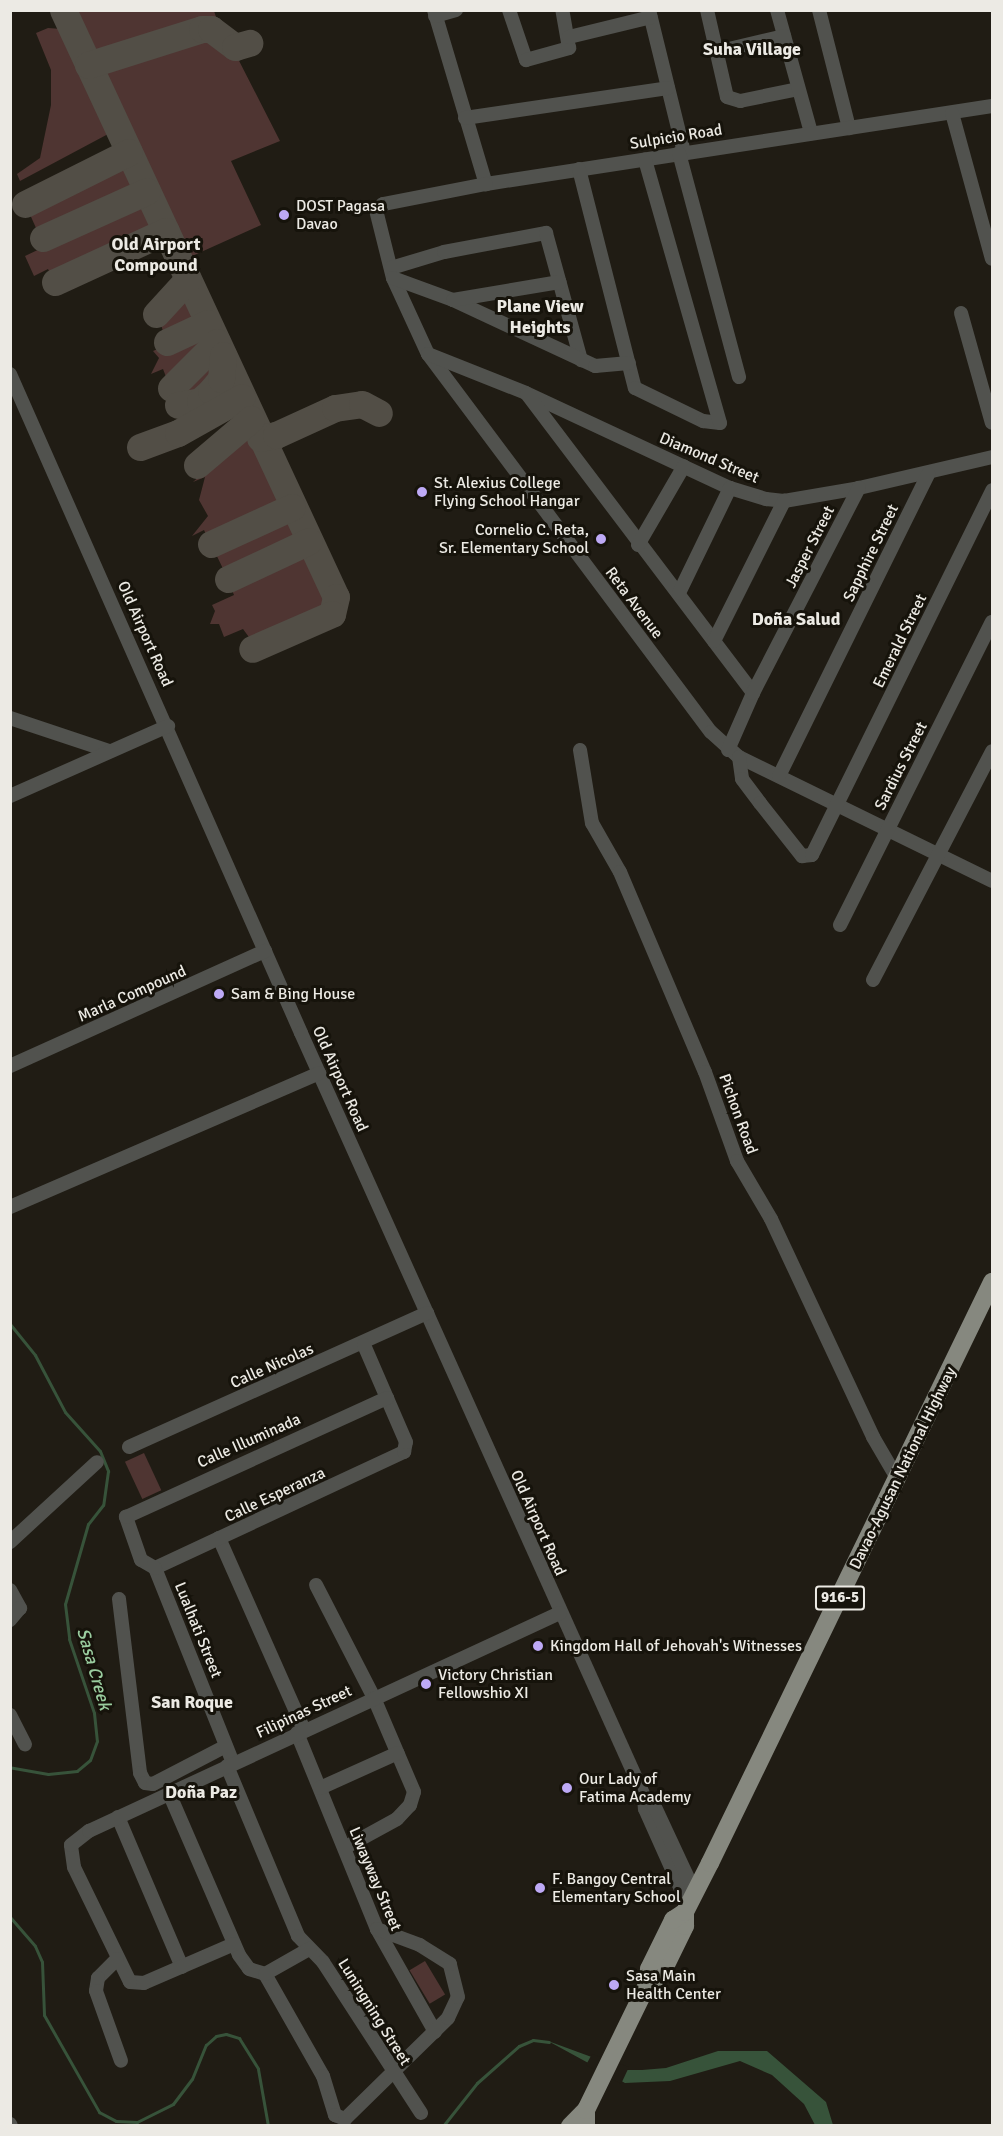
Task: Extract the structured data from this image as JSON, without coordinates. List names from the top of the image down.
{
  "streets": {
    "main road": ["Davao-Agusan National Highway", "916-5"],
    "street": [
      "Sulpicio Road",
      "Diamond Street",
      "Jasper Street",
      "Sapphire Street",
      "Reta Avenue",
      "Old Airport Road",
      "Emerald Street",
      "Sardius Street",
      "Marla Compound",
      "Pichon Road",
      "Calle Nicolas",
      "Calle Illuminada",
      "Calle Esperanza",
      "Lualhati Street",
      "Filipinas Street",
      "Liwayway Street",
      "Luningning Street"
    ]
  },
  "crossings": [
    ["Sulpicio Road", "Reta Avenue"],
    ["Diamond Street", "Jasper Street"],
    ["Diamond Street", "Sapphire Street"],
    ["Diamond Street", "Reta Avenue"],
    ["Jasper Street", "Reta Avenue"],
    ["Jasper Street", "Emerald Street"],
    ["Sapphire Street", "Reta Avenue"],
    ["Reta Avenue", "Emerald Street"],
    ["Reta Avenue", "Sardius Street"],
    ["Old Airport Road", "Marla Compound"],
    ["Old Airport Road", "Calle Nicolas"],
    ["Old Airport Road", "Davao-Agusan National Highway"],
    ["Old Airport Road", "Filipinas Street"],
    ["Pichon Road", "Davao-Agusan National Highway"],
    ["Calle Illuminada", "Calle Esperanza"],
    ["Calle Illuminada", "Lualhati Street"],
    ["Calle Esperanza", "Lualhati Street"],
    ["Calle Esperanza", "Liwayway Street"],
    ["Lualhati Street", "Filipinas Street"],
    ["Lualhati Street", "Luningning Street"],
    ["Filipinas Street", "Liwayway Street"],
    ["Filipinas Street", "Luningning Street"]
  ],
  "districts": [
    "Suha Village",
    "Old Airport Compound",
    "Plane View Heights",
    "Doña Salud",
    "San Roque",
    "Doña Paz"
  ],
  "water": ["Sasa Creek"],
  "places": [
    "DOST Pagasa Davao",
    "St. Alexius College Flying School Hangar",
    "Cornelio C. Reta, Sr. Elementary School",
    "Sam & Bing House",
    "Kingdom Hall of Jehovah's Witnesses",
    "Victory Christian Fellowshio XI",
    "Our Lady of Fatima Academy",
    "F. Bangoy Central Elementary School",
    "Sasa Main Health Center"
  ]
}
